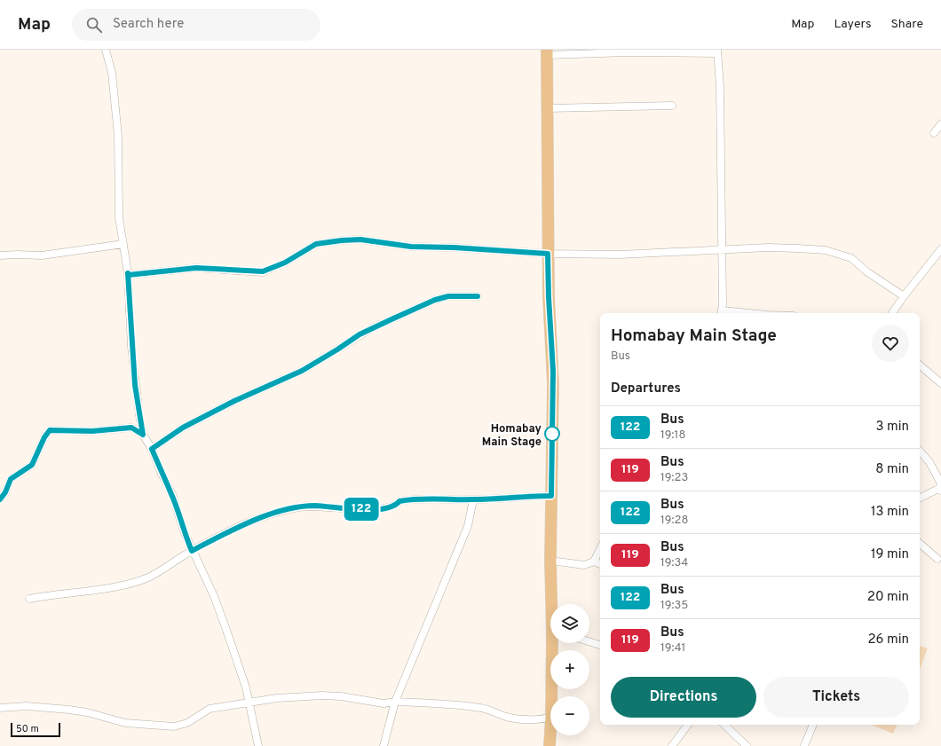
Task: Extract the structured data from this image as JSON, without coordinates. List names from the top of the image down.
{
  "places": ["Homabay Main Stage"],
  "lines": ["bus line 122"],
  "scale_bar": "50 m",
  "page": {
    "header": "Map",
    "search": "Search here",
    "nav": ["Map", "Layers", "Share"],
    "on_map": "122",
    "heading": [
      ["Homabay Main Stage", "Bus"],
      "Departures"
    ],
    "list": [
      {
        "mark": "122",
        "name": "Bus",
        "note": "19:18",
        "value": "3 min"
      },
      {
        "mark": "119",
        "name": "Bus",
        "note": "19:23",
        "value": "8 min"
      },
      {
        "mark": "122",
        "name": "Bus",
        "note": "19:28",
        "value": "13 min"
      },
      {
        "mark": "119",
        "name": "Bus",
        "note": "19:34",
        "value": "19 min"
      },
      {
        "mark": "122",
        "name": "Bus",
        "note": "19:35",
        "value": "20 min"
      },
      {
        "mark": "119",
        "name": "Bus",
        "note": "19:41",
        "value": "26 min"
      }
    ],
    "map_buttons": ["+", "−"],
    "buttons": ["Directions", "Tickets"],
    "scale": "50 m"
  }
}
